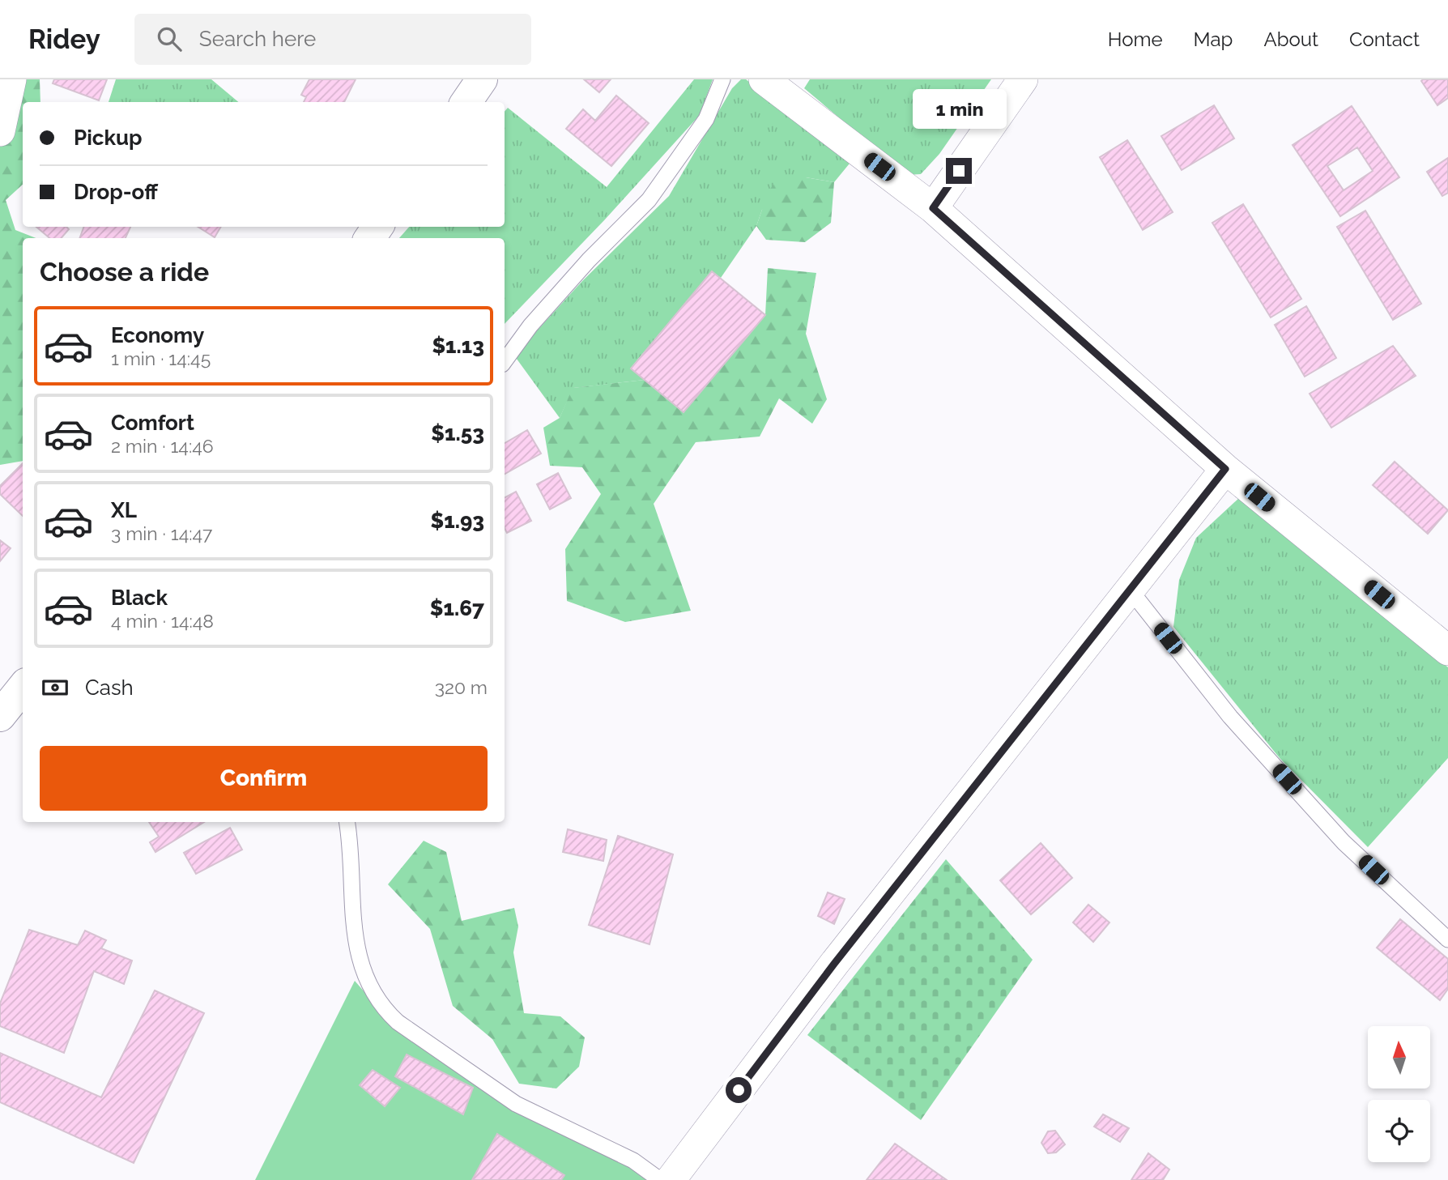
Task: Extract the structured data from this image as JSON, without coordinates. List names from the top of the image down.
{
  "north": "top",
  "page": {
    "header": "Ridey",
    "search": "Search here",
    "nav": [
      "Home",
      "Map",
      "About",
      "Contact"
    ],
    "bubble": "1 min",
    "banner": ["Pickup", "Drop-off"],
    "heading": "Choose a ride",
    "list": [
      {
        "name": "Economy",
        "note": "1 min · 14:45",
        "value": "$1.13"
      },
      {
        "name": "Comfort",
        "note": "2 min · 14:46",
        "value": "$1.53"
      },
      {
        "name": "XL",
        "note": "3 min · 14:47",
        "value": "$1.93"
      },
      {
        "name": "Black",
        "note": "4 min · 14:48",
        "value": "$1.67"
      }
    ],
    "pay": ["Cash", "320 m"],
    "buttons": "Confirm"
  }
}
